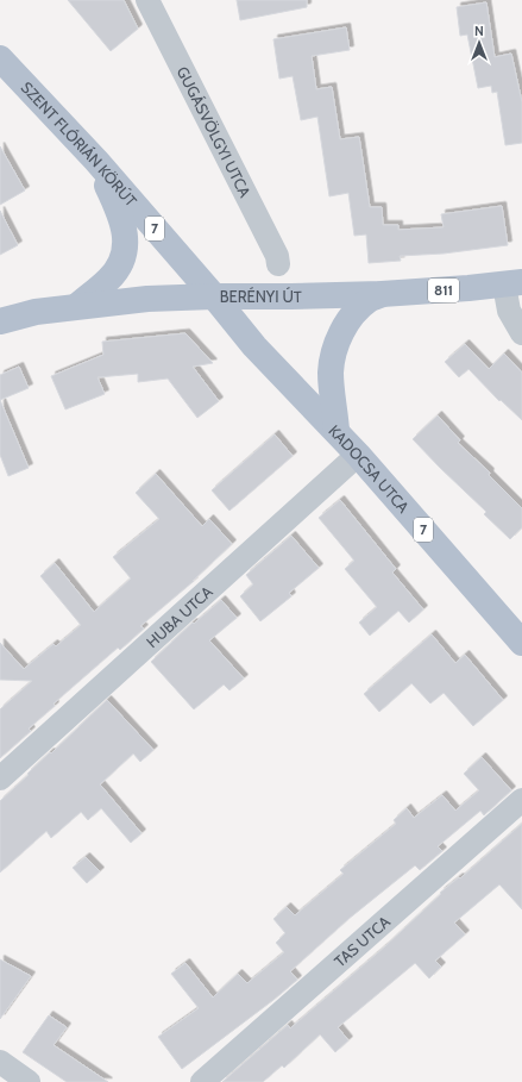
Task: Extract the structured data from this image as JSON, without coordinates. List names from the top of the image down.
{
  "streets": {
    "main road": [
      "SZENT FLÓRIÁN KÖRÚT",
      "7",
      "811",
      "BERÉNYI ÚT",
      "KADOCSA UTCA"
    ],
    "street": ["GUGÁSVÖLGYI UTCA", "HUBA UTCA", "TAS UTCA"]
  },
  "crossings": [
    ["SZENT FLÓRIÁN KÖRÚT", "BERÉNYI ÚT"],
    ["SZENT FLÓRIÁN KÖRÚT", "KADOCSA UTCA"],
    ["BERÉNYI ÚT", "KADOCSA UTCA"],
    ["KADOCSA UTCA", "HUBA UTCA"]
  ],
  "north": "top"
}
